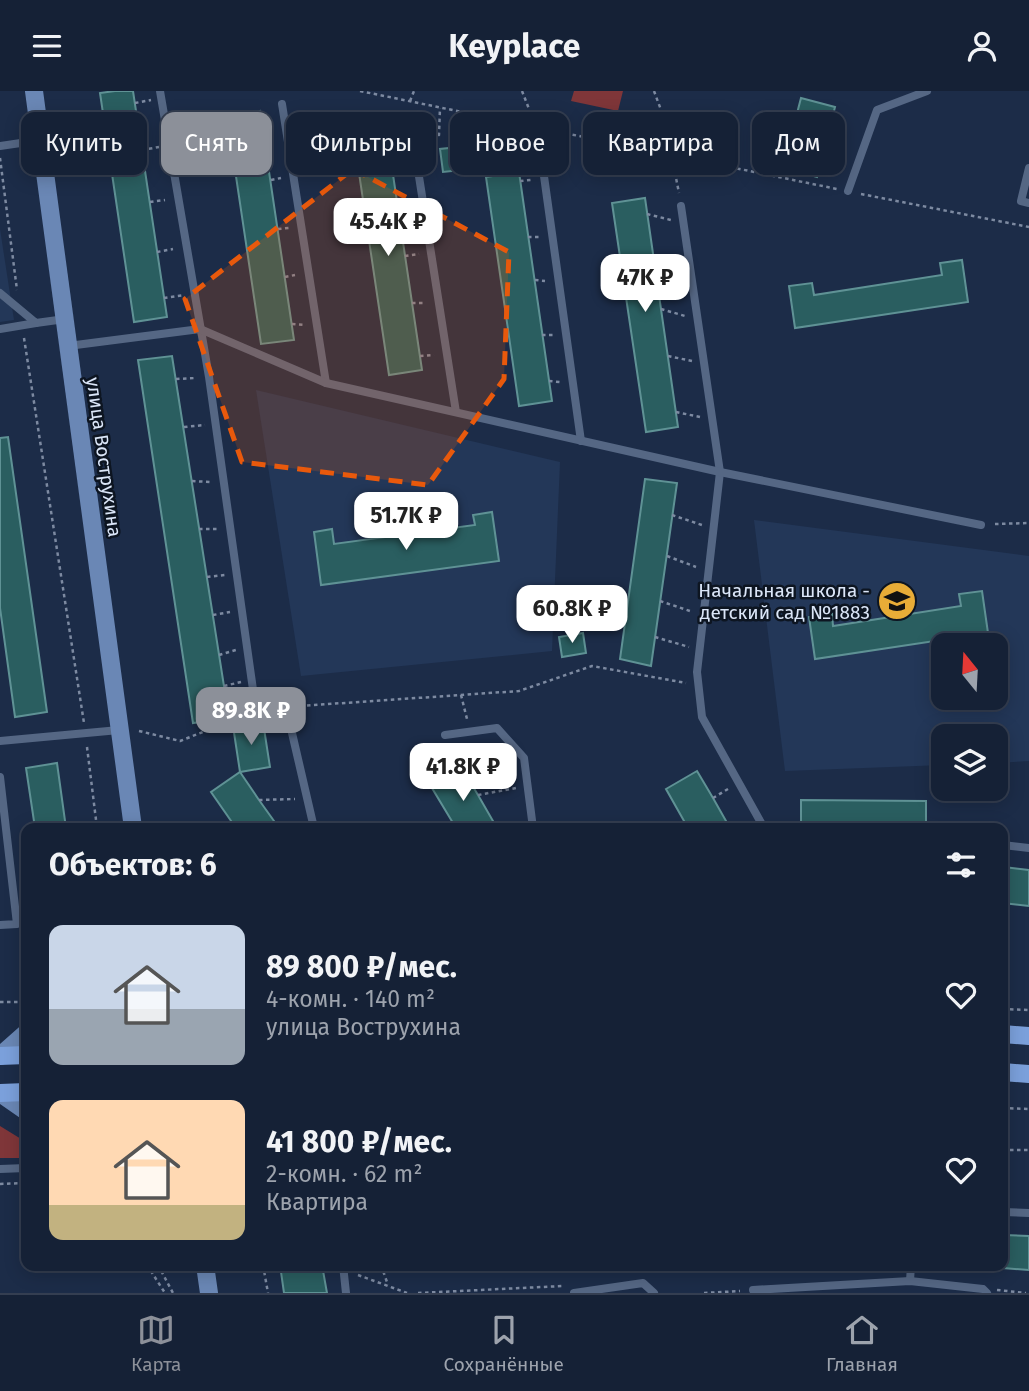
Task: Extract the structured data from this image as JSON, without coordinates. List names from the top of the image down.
{
  "streets": {
    "street": ["улица Вострухина"]
  },
  "places": {
    "school or university": ["Начальная школа - детский сад №1883"]
  },
  "north": "top",
  "page": {
    "header": "Keyplace",
    "chip": [
      "Купить",
      "Снять",
      "Фильтры",
      "Новое",
      "Квартира",
      "Дом"
    ],
    "price": [
      "45.4K ₽",
      "47K ₽",
      "51.7K ₽",
      "60.8K ₽",
      "89.8K ₽",
      "41.8K ₽"
    ],
    "heading": "Объектов: 6",
    "list": [
      {
        "name": "89 800 ₽/мес.",
        "note": "4-комн. · 140 m² · улица Вострухина"
      },
      {
        "name": "41 800 ₽/мес.",
        "note": "2-комн. · 62 m² · Квартира"
      }
    ],
    "tabs": ["Карта", "Сохранённые", "Главная"]
  }
}
